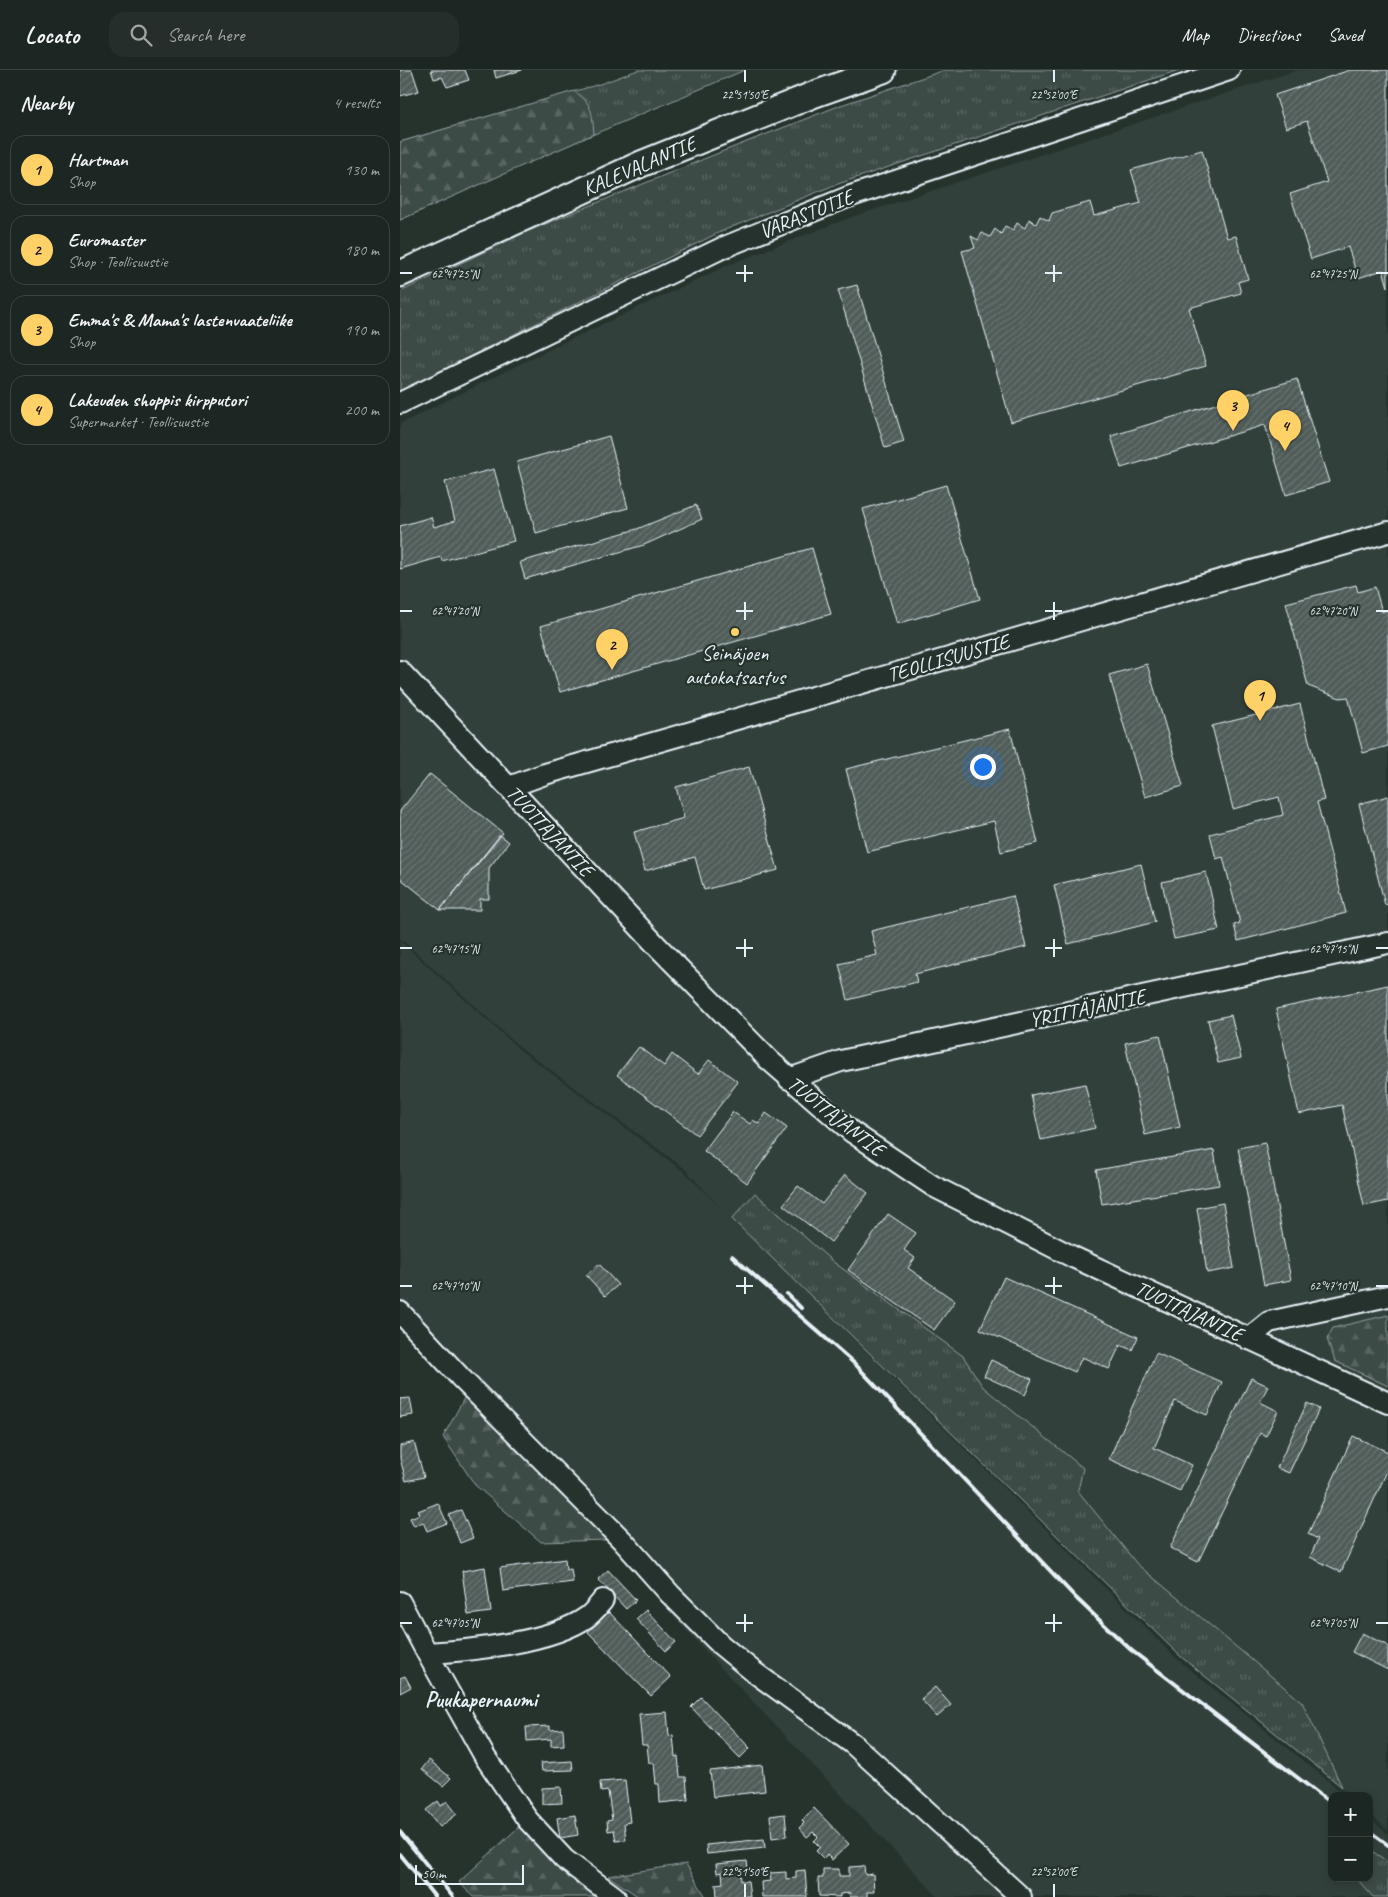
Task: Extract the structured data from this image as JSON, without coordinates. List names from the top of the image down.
{
  "streets": {
    "main road": ["KALEVALANTIE"],
    "street": [
      "VARASTOTIE",
      "TEOLLISUUSTIE",
      "TUOTTAJANTIE",
      "YRITTÄJÄNTIE"
    ]
  },
  "crossings": [
    ["TEOLLISUUSTIE", "TUOTTAJANTIE"],
    ["TUOTTAJANTIE", "YRITTÄJÄNTIE"]
  ],
  "districts": ["Puukapernaumi"],
  "places": ["Seinäjoen autokatsastus"],
  "scale_bar": "50 m",
  "page": {
    "header": "Locato",
    "search": "Search here",
    "nav": ["Map", "Directions", "Saved"],
    "heading": ["Nearby", "4 results"],
    "list": [
      {
        "mark": "1",
        "name": "Hartman",
        "note": "Shop",
        "value": "130 m"
      },
      {
        "mark": "2",
        "name": "Euromaster",
        "note": "Shop · Teollisuustie",
        "value": "180 m"
      },
      {
        "mark": "3",
        "name": "Emma's & Mama's lastenvaateliike",
        "note": "Shop",
        "value": "190 m"
      },
      {
        "mark": "4",
        "name": "Lakeuden shoppis kirpputori",
        "note": "Supermarket · Teollisuustie",
        "value": "200 m"
      }
    ],
    "pins": [
      "3",
      "4",
      "2",
      "1"
    ],
    "map_buttons": ["+", "−"],
    "scale": "50 m"
  },
  "coordinates": [
    "22°51'50\"E",
    "22°52'00\"E",
    "62°47'25\"N",
    "62°47'20\"N",
    "62°47'15\"N",
    "62°47'10\"N",
    "62°47'05\"N"
  ]
}
